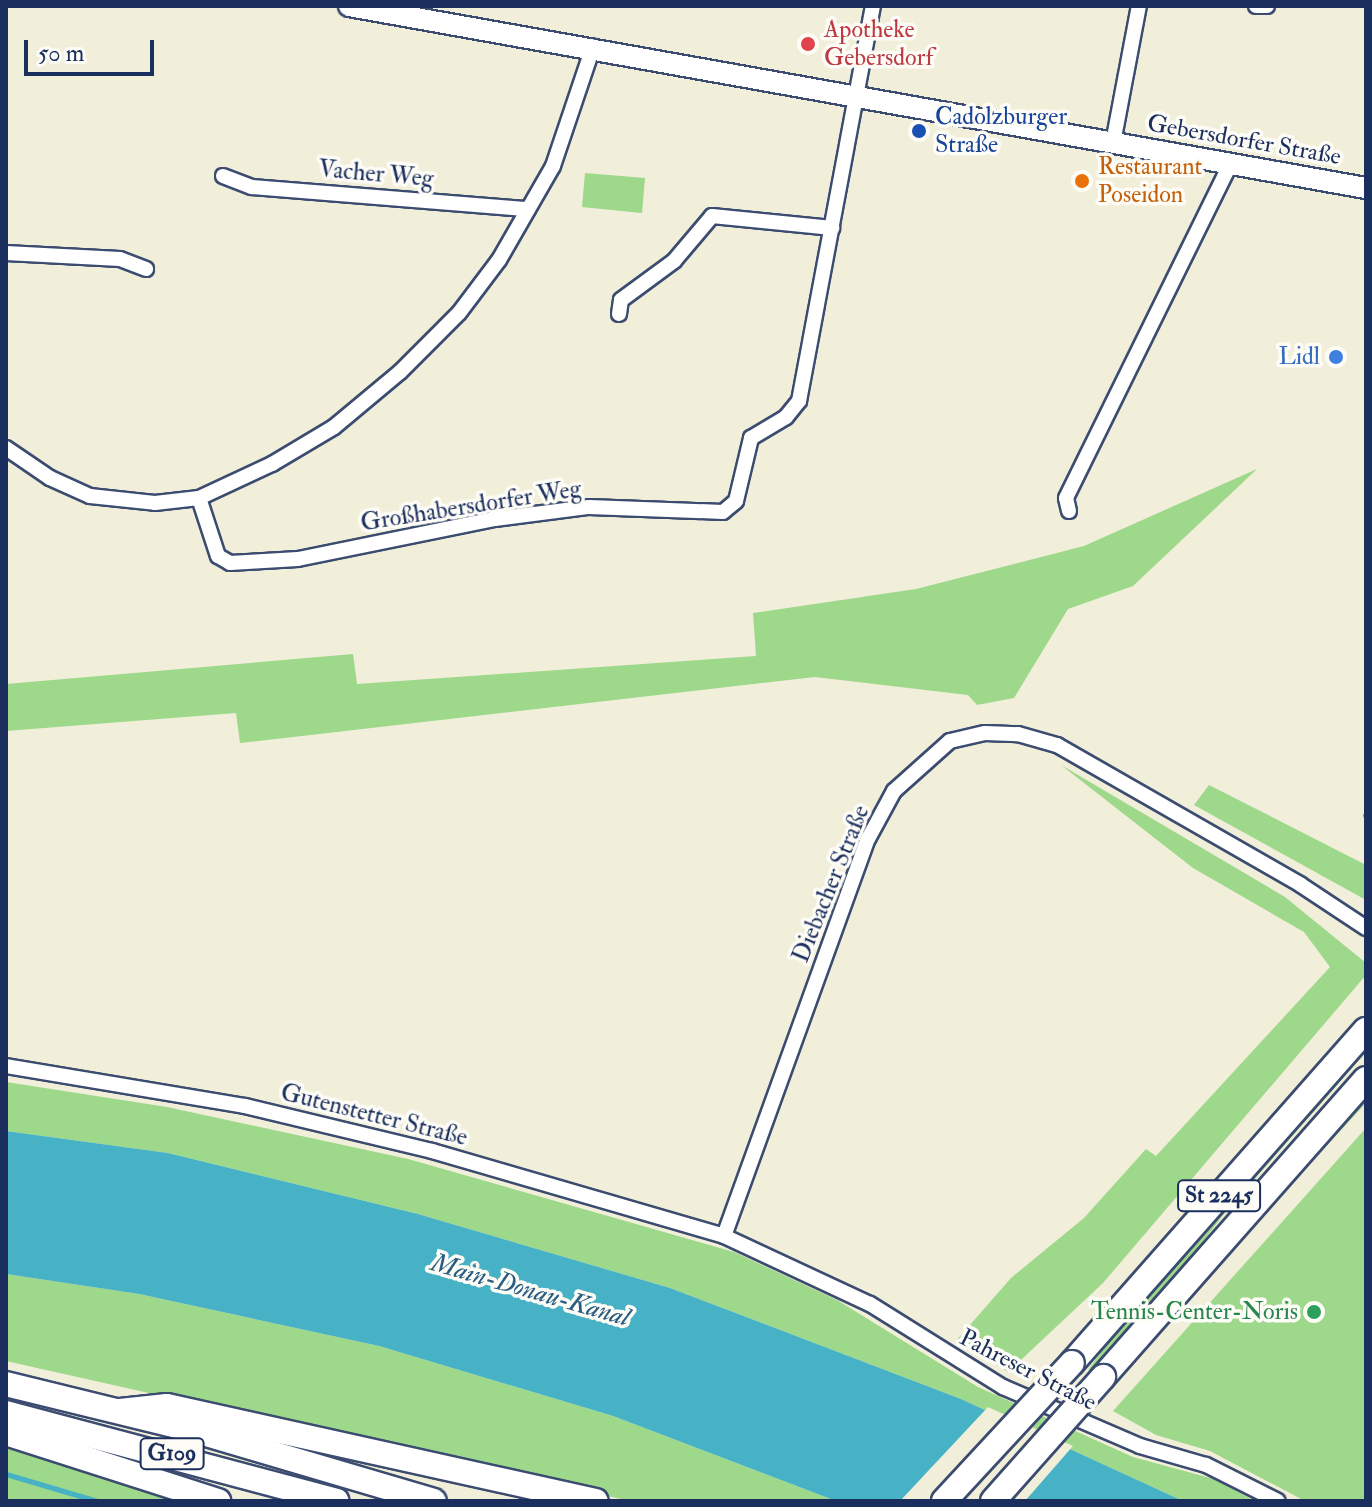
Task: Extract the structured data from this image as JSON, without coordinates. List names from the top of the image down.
{
  "streets": {
    "main road": ["Gebersdorfer Straße", "St 2245", "G109"],
    "street": [
      "Vacher Weg",
      "Großhabersdorfer Weg",
      "Diebacher Straße",
      "Gutenstetter Straße",
      "Pahreser Straße"
    ]
  },
  "crossings": [
    ["Gebersdorfer Straße", "Großhabersdorfer Weg"],
    ["Diebacher Straße", "Gutenstetter Straße"],
    ["Diebacher Straße", "Pahreser Straße"],
    ["Gutenstetter Straße", "Pahreser Straße"]
  ],
  "water": ["Main-Donau-Kanal"],
  "places": [
    "Apotheke Gebersdorf",
    "Cadolzburger Straße",
    "Restaurant Poseidon",
    "Lidl",
    "Tennis-Center-Noris"
  ],
  "scale_bar": "50 m"
}
